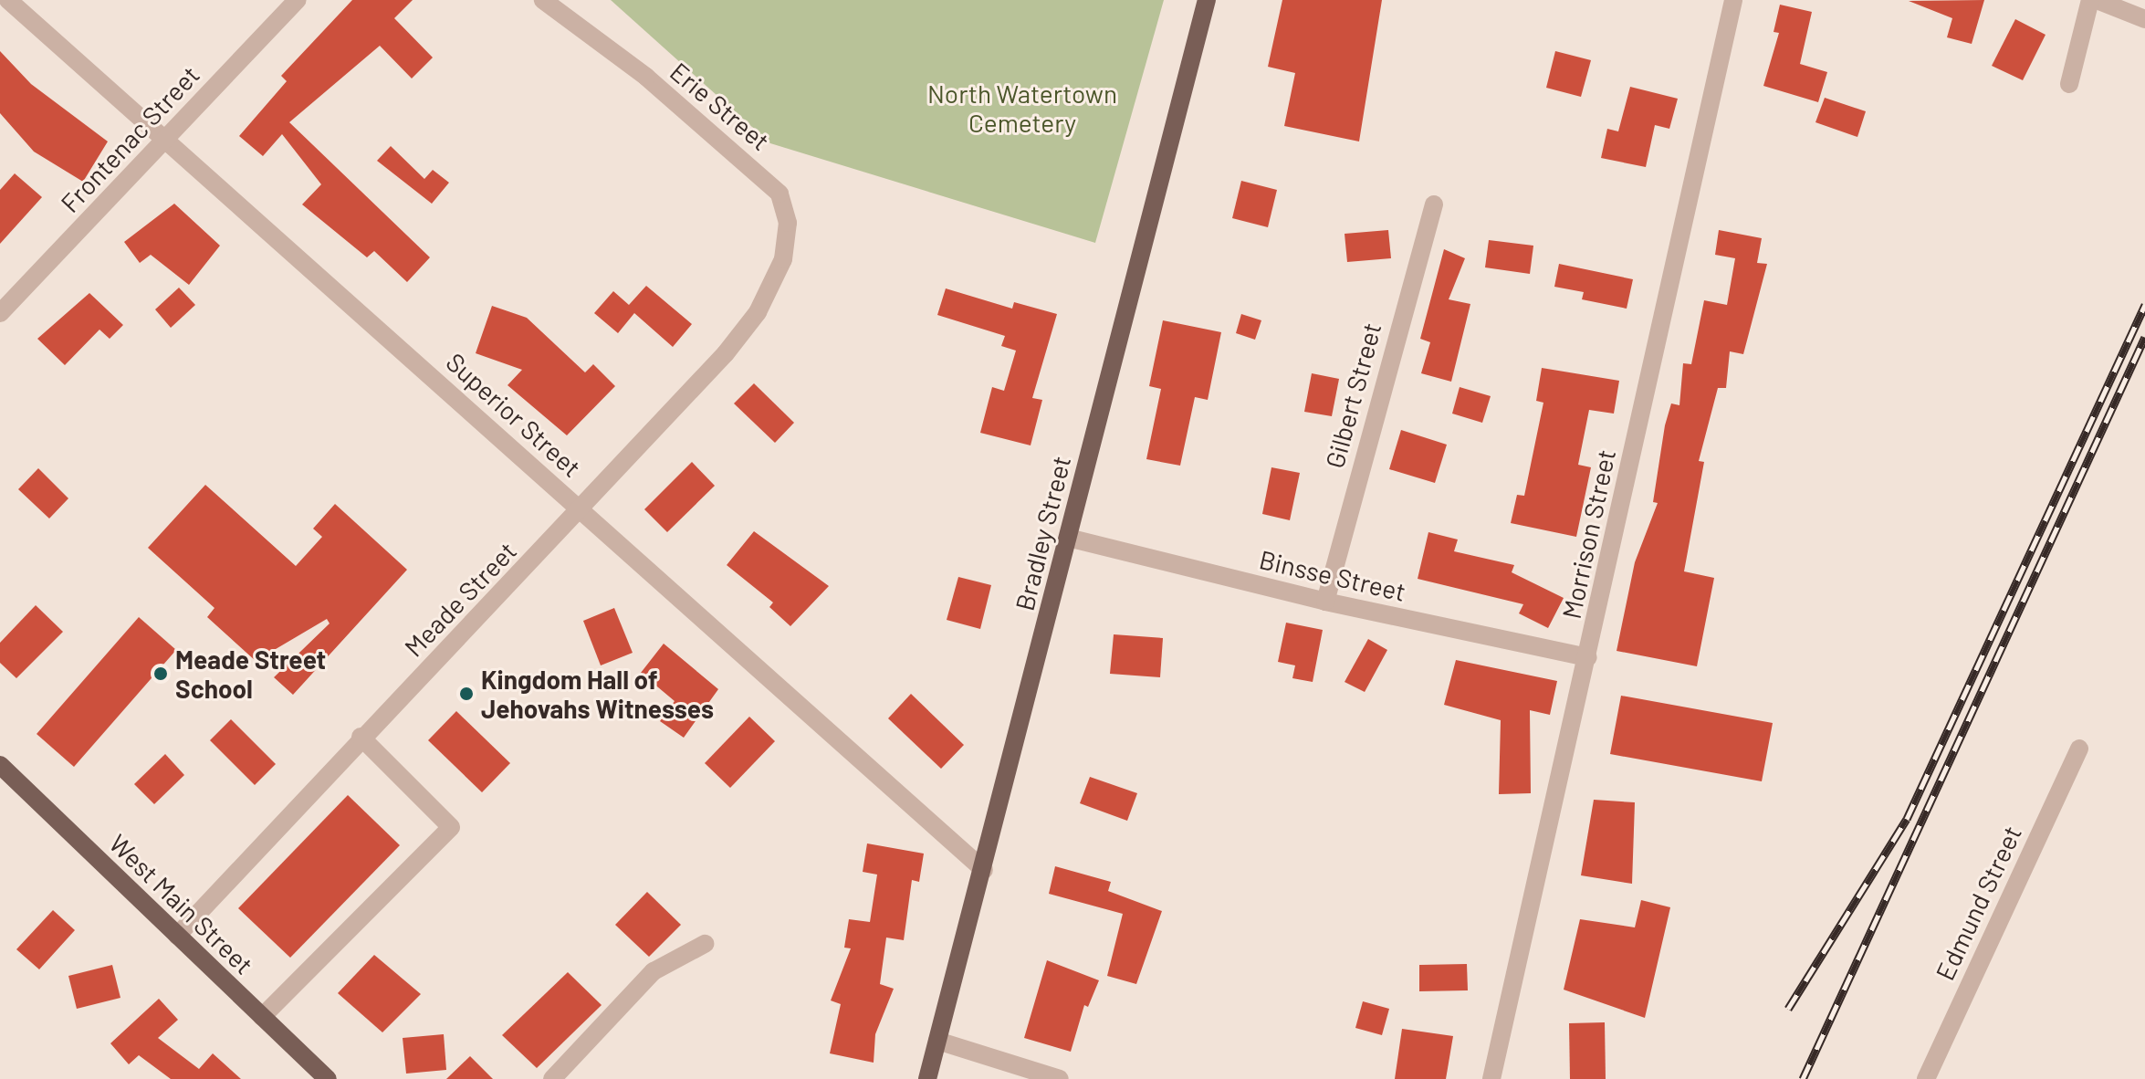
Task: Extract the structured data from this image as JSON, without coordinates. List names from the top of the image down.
{
  "streets": {
    "main road": ["Bradley Street", "West Main Street"],
    "street": [
      "Erie Street",
      "Frontenac Street",
      "Gilbert Street",
      "Superior Street",
      "Morrison Street",
      "Binsse Street",
      "Meade Street",
      "Edmund Street"
    ]
  },
  "crossings": [
    ["Erie Street", "Meade Street"],
    ["Frontenac Street", "Superior Street"],
    ["Gilbert Street", "Binsse Street"],
    ["Superior Street", "Bradley Street"],
    ["Superior Street", "Meade Street"],
    ["Bradley Street", "Binsse Street"],
    ["Morrison Street", "Binsse Street"],
    ["Meade Street", "West Main Street"]
  ],
  "parks": ["North Watertown Cemetery"],
  "places": ["Meade Street School", "Kingdom Hall of Jehovahs Witnesses"]
}
